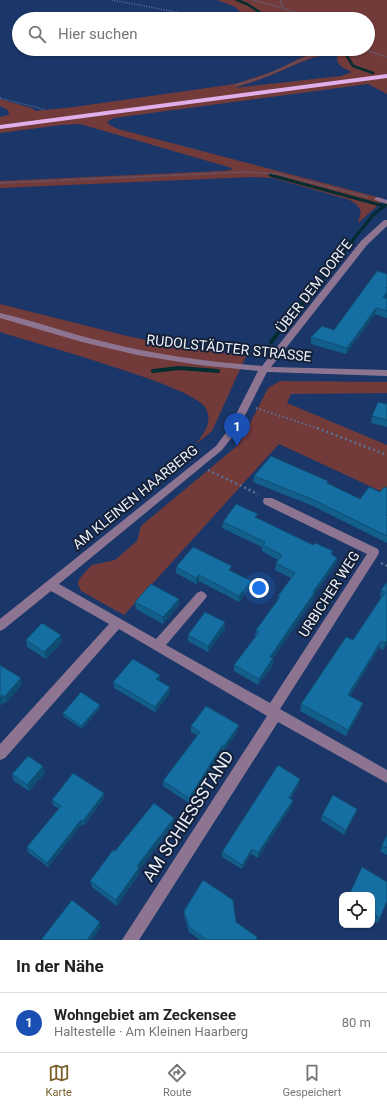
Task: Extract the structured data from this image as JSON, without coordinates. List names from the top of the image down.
{
  "streets": {
    "street": [
      "ÜBER DEM DORFE",
      "RUDOLSTÄDTER STRASSE",
      "AM KLEINEN HAARBERG",
      "URBICHER WEG",
      "AM SCHIESSSTAND"
    ]
  },
  "crossings": [
    ["ÜBER DEM DORFE", "RUDOLSTÄDTER STRASSE"],
    ["ÜBER DEM DORFE", "AM KLEINEN HAARBERG"],
    ["RUDOLSTÄDTER STRASSE", "AM KLEINEN HAARBERG"],
    ["URBICHER WEG", "AM SCHIESSSTAND"]
  ],
  "page": {
    "search": "Hier suchen",
    "pins": "1",
    "heading": "In der Nähe",
    "list": [
      {
        "mark": "1",
        "name": "Wohngebiet am Zeckensee",
        "note": "Haltestelle · Am Kleinen Haarberg",
        "value": "80 m"
      }
    ],
    "nav": ["Karte", "Route", "Gespeichert"]
  }
}
